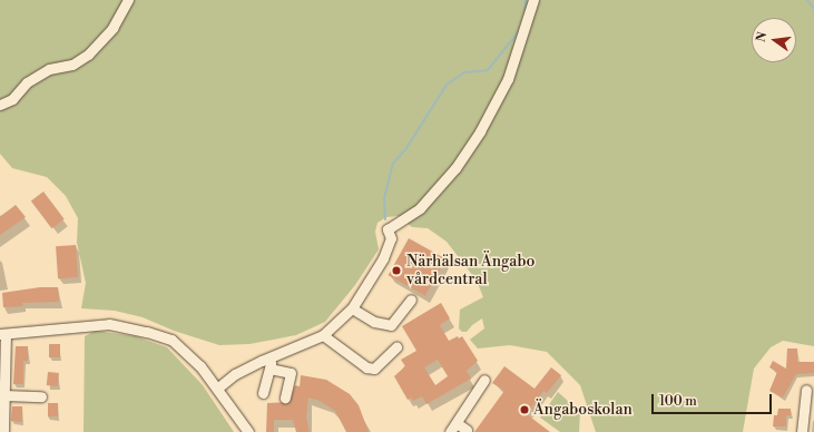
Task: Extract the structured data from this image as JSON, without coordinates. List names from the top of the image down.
{
  "places": ["Närhälsan Ängabo vårdcentral", "Ängaboskolan"],
  "scale_bar": "100 m",
  "north": "left"
}
